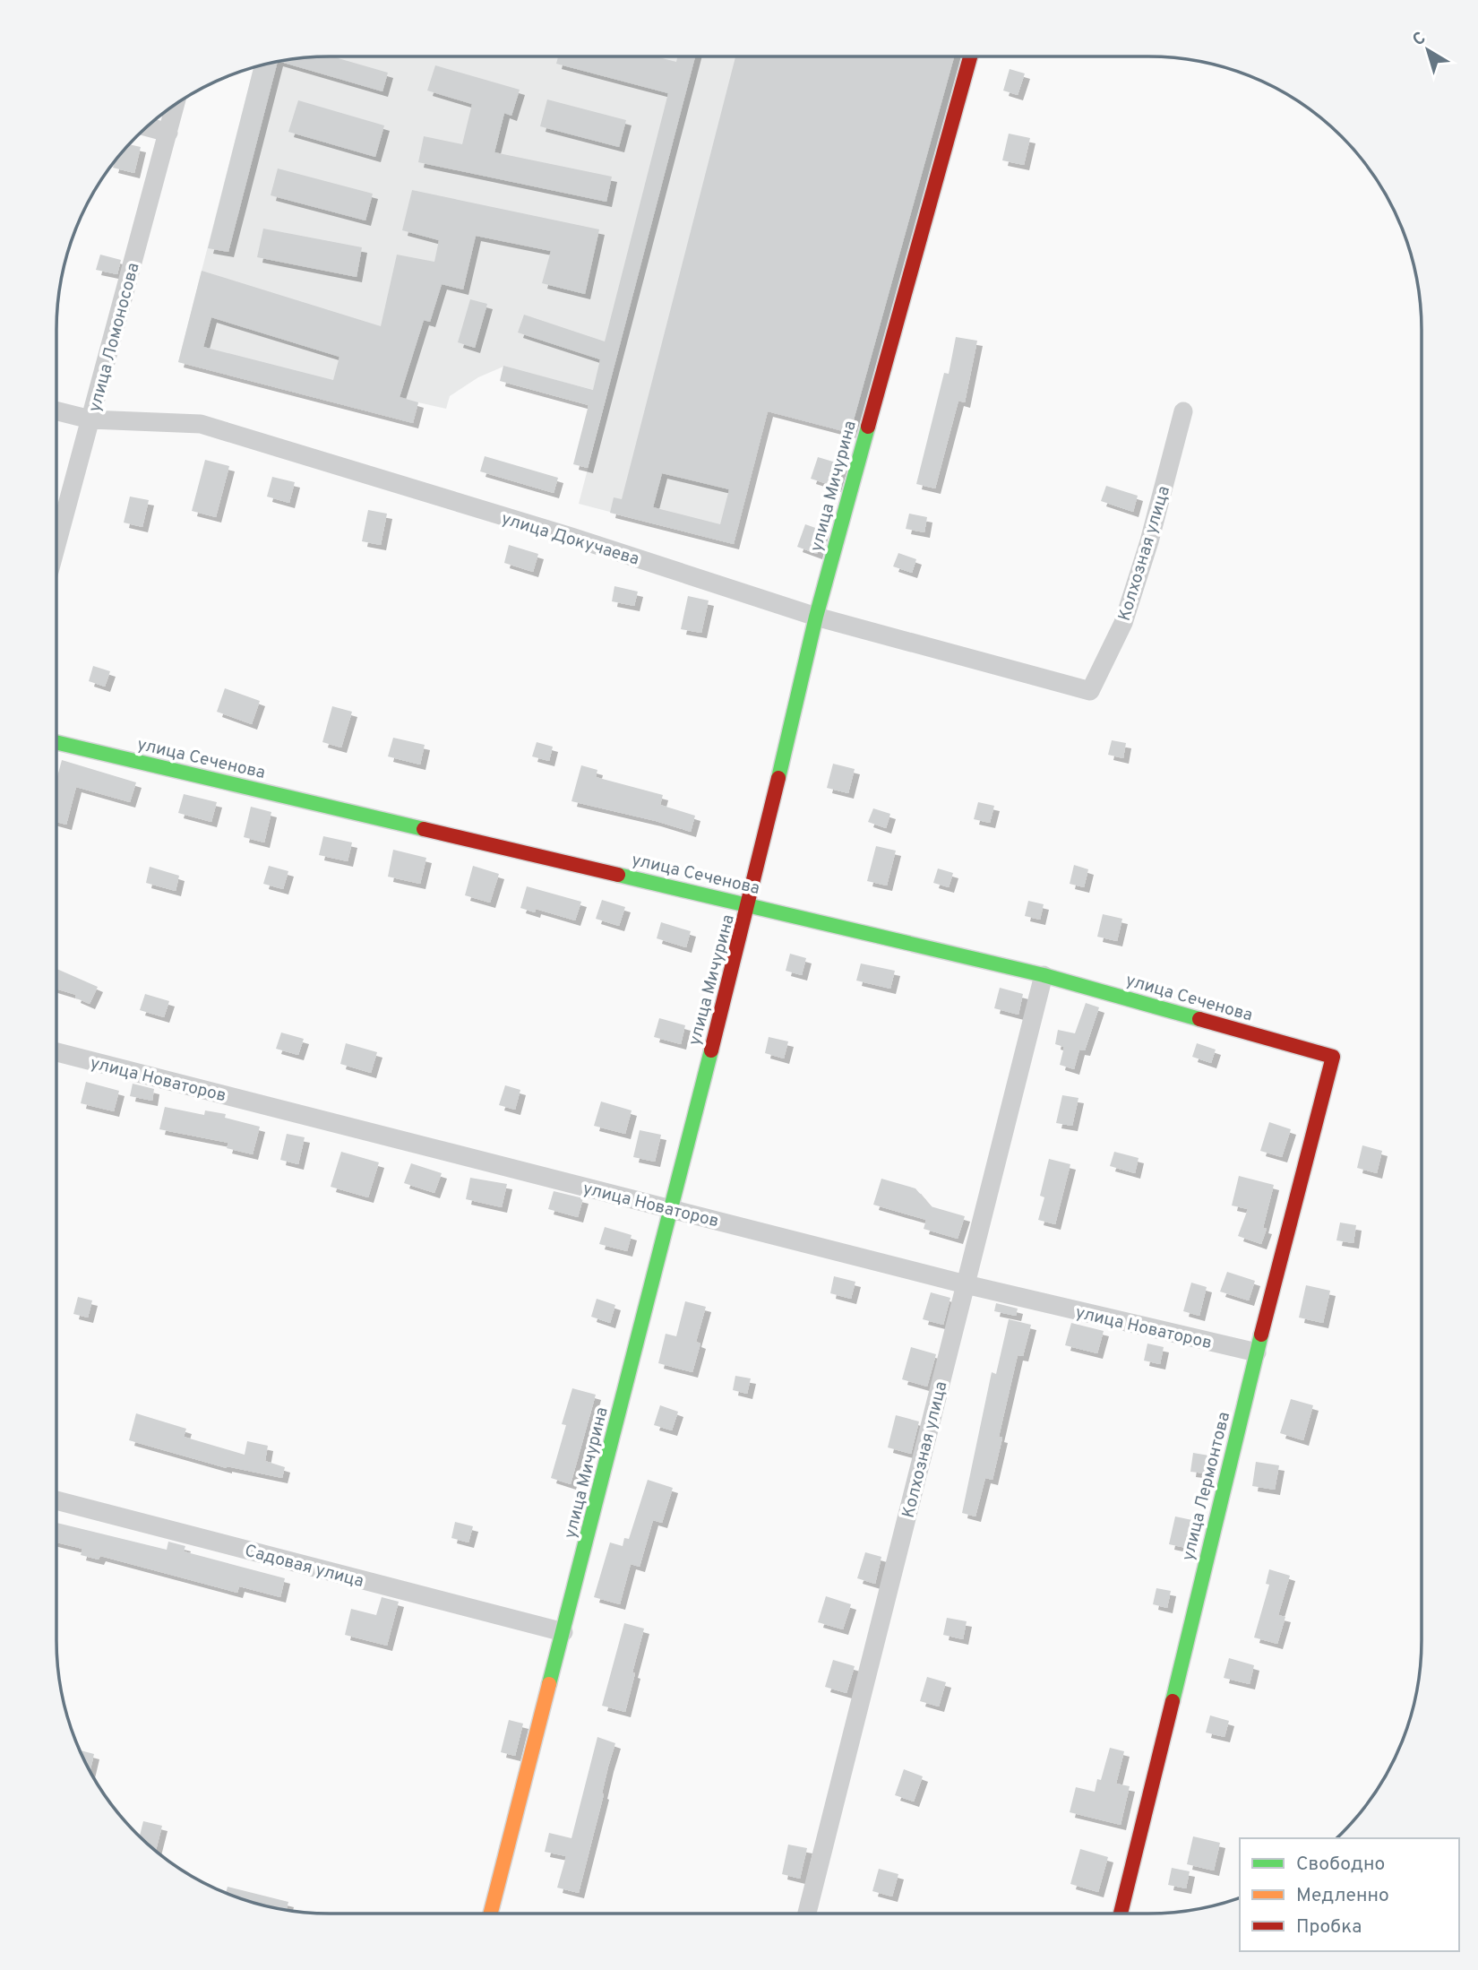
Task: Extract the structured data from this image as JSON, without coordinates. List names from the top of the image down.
{
  "streets": {
    "street": [
      "улица Ломоносова",
      "улица Мичурина",
      "улица Докучаева",
      "Колхозная улица",
      "улица Сеченова",
      "улица Новаторов",
      "улица Лермонтова",
      "Садовая улица"
    ]
  },
  "crossings": [
    ["улица Ломоносова", "улица Докучаева"],
    ["улица Мичурина", "улица Докучаева"],
    ["улица Мичурина", "улица Сеченова"],
    ["улица Мичурина", "улица Новаторов"],
    ["улица Мичурина", "Садовая улица"],
    ["улица Докучаева", "Колхозная улица"],
    ["Колхозная улица", "улица Сеченова"],
    ["Колхозная улица", "улица Новаторов"],
    ["улица Сеченова", "улица Лермонтова"],
    ["улица Новаторов", "улица Лермонтова"]
  ],
  "legend": ["Свободно", "Медленно", "Пробка"],
  "north": "top left"
}
